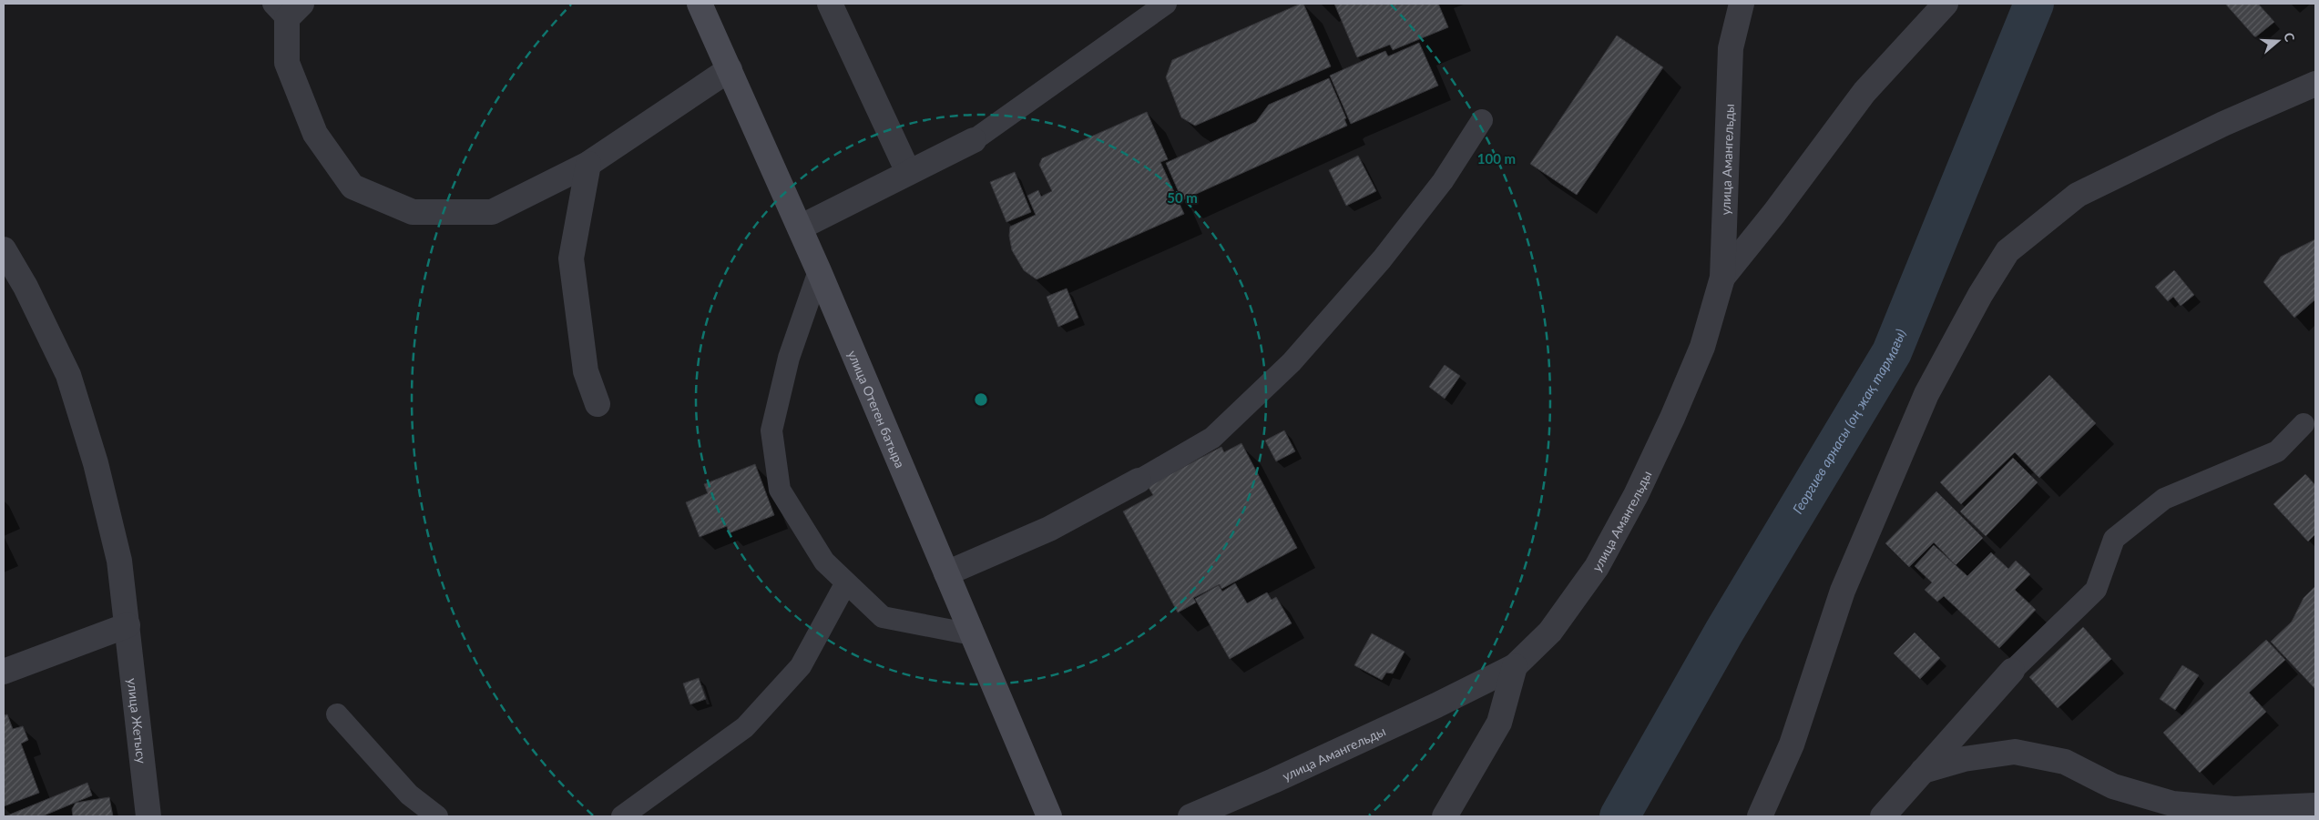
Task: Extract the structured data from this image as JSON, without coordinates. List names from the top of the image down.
{
  "streets": {
    "main road": ["улица Отеген батыра"],
    "street": ["улица Амангельды", "улица Жетысу"]
  },
  "water": ["Георгиев арнасы (оң жақ тармағы)"],
  "north": "right",
  "rings": ["100 m", "50 m"]
}
